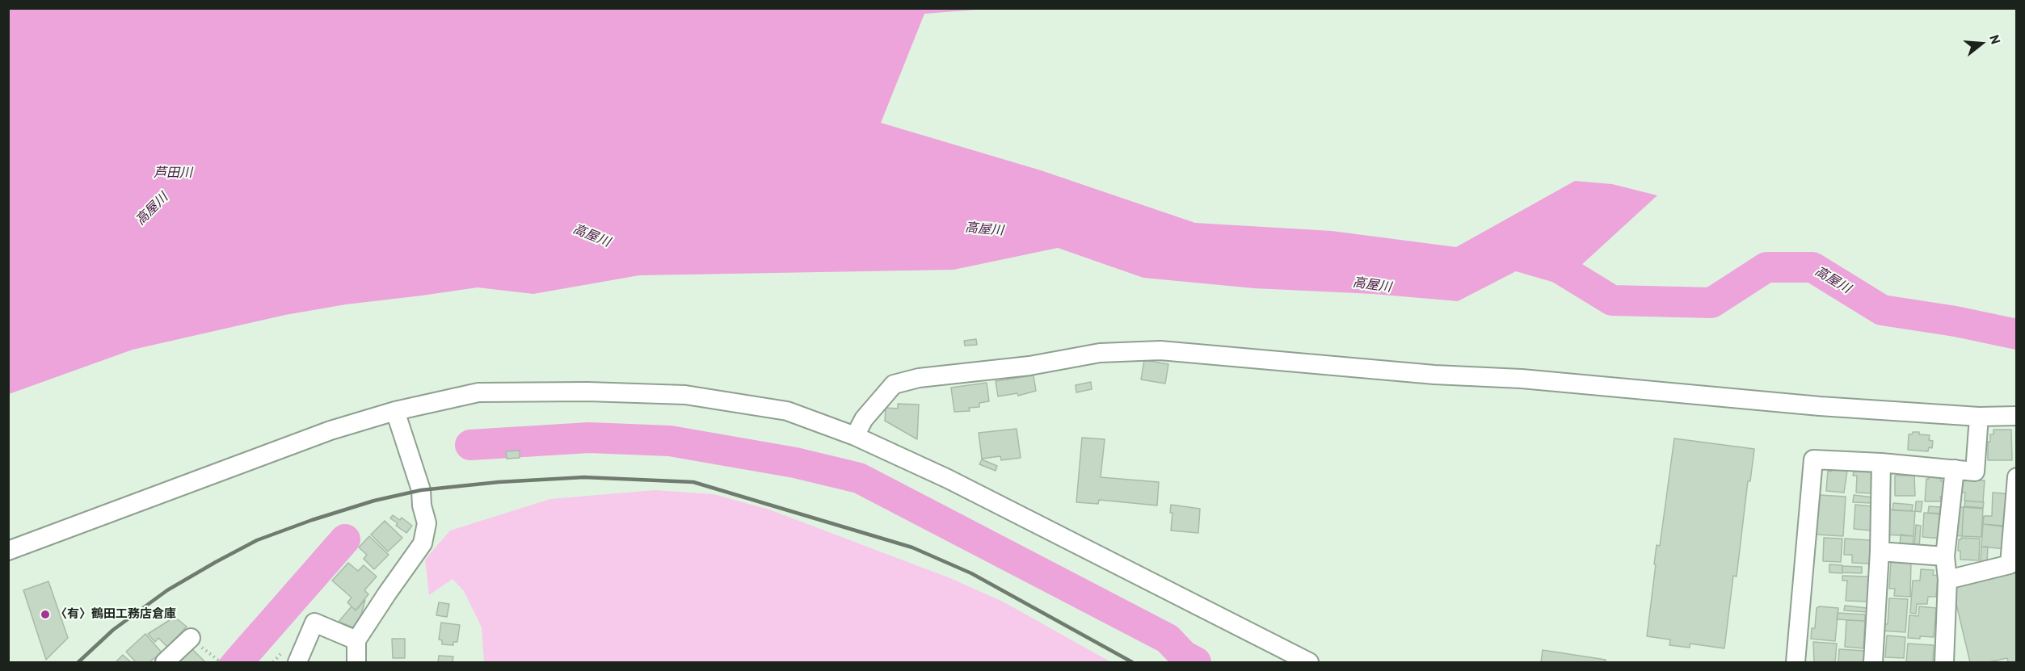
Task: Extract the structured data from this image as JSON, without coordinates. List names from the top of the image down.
{
  "water": ["芦田川", "高屋川"],
  "places": ["〈有〉鶴田工務店倉庫"],
  "north": "right"
}
